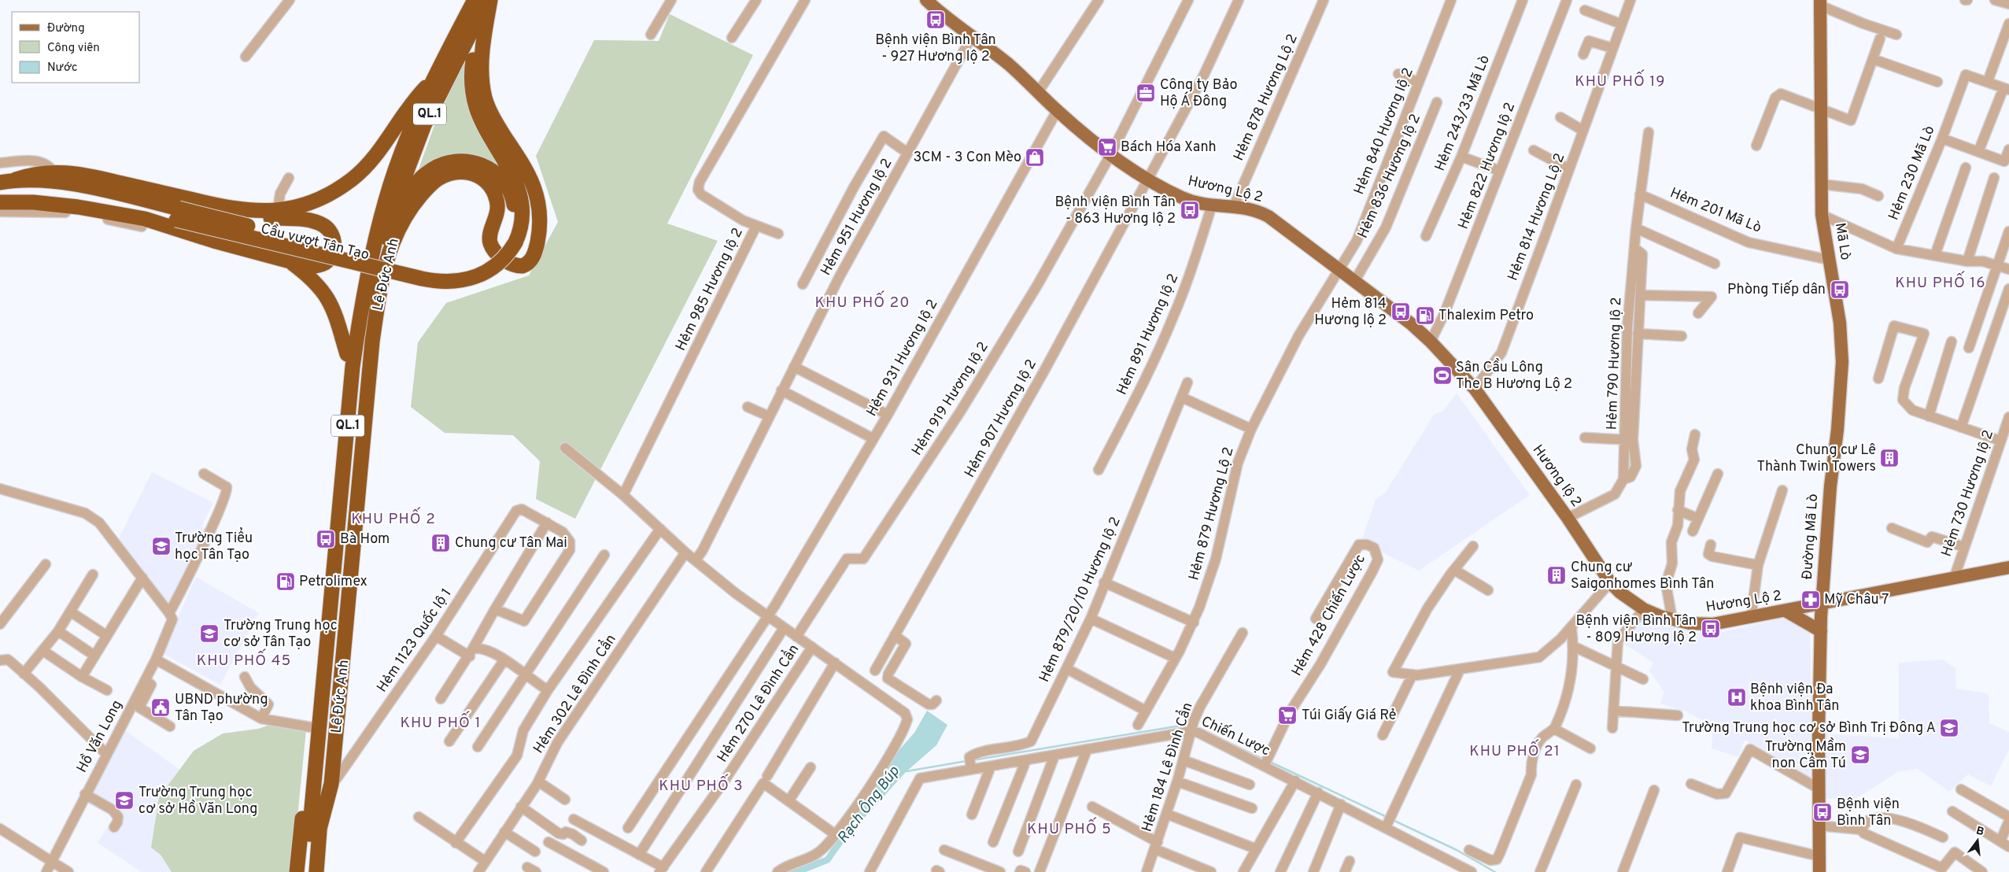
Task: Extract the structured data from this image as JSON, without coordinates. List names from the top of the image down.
{
  "streets": {
    "highway": ["QL.1", "Lê Đức Anh"],
    "main road": [
      "Hương Lộ 2",
      "Mã Lò",
      "Hương lộ 2",
      "Đường Mã Lò"
    ],
    "street": [
      "Hẻm 878 Hương Lộ 2",
      "Hẻm 243/33 Mã Lò",
      "Hẻm 840 Hương lộ 2",
      "Hẻm 822 Hương lộ 2",
      "Hẻm 230 Mã Lò",
      "Hẻm 836 Hương lộ 2",
      "Hẻm 201 Mã Lò",
      "Hẻm 951 Hương lộ 2",
      "Hẻm 814 Hương Lộ 2",
      "Hẻm 985 Hương lộ 2",
      "Hẻm 891 Hương lộ 2",
      "Hẻm 931 Hương lộ 2",
      "Hẻm 790 Hương lộ 2",
      "Hẻm 919 Hương lộ 2",
      "Hẻm 907 Hương lộ 2",
      "Hẻm 730 Hương lộ 2",
      "Hẻm 879 Hương Lộ 2",
      "Hẻm 879/20/10 Hương lộ 2",
      "Hẻm 428 Chiến Lược",
      "Hẻm 1123 Quốc lộ 1",
      "Hẻm 302 Lê Đình Cẩn",
      "Hẻm 270 Lê Đình Cẩn",
      "Hồ Văn Long",
      "Chiến Lược",
      "Hẻm 184 Lê Đình Cẩn"
    ]
  },
  "crossings": [
    ["Hẻm 878 Hương Lộ 2", "Hương Lộ 2"],
    ["Hẻm 840 Hương lộ 2", "Hương Lộ 2"],
    ["Hẻm 840 Hương lộ 2", "Hẻm 879 Hương Lộ 2"],
    ["Hẻm 822 Hương lộ 2", "Hương Lộ 2"],
    ["Hẻm 836 Hương lộ 2", "Hương Lộ 2"],
    ["Hương Lộ 2", "Hẻm 951 Hương lộ 2"],
    ["Hương Lộ 2", "Hẻm 814 Hương Lộ 2"],
    ["Hương Lộ 2", "Hẻm 891 Hương lộ 2"],
    ["Hương Lộ 2", "Hẻm 931 Hương lộ 2"],
    ["Hương Lộ 2", "Hẻm 919 Hương lộ 2"],
    ["Hương Lộ 2", "Hẻm 907 Hương lộ 2"],
    ["Hương Lộ 2", "Hương lộ 2"],
    ["Hương Lộ 2", "Hẻm 730 Hương lộ 2"],
    ["Hương Lộ 2", "Hẻm 879 Hương Lộ 2"],
    ["Hương Lộ 2", "Đường Mã Lò"],
    ["Hẻm 201 Mã Lò", "Mã Lò"],
    ["Hẻm 201 Mã Lò", "Hẻm 790 Hương lộ 2"],
    ["Hẻm 814 Hương Lộ 2", "Hương lộ 2"],
    ["Mã Lò", "Đường Mã Lò"],
    ["Lê Đức Anh", "Hẻm 1123 Quốc lộ 1"],
    ["Hẻm 790 Hương lộ 2", "Hương lộ 2"],
    ["Hẻm 879/20/10 Hương lộ 2", "Chiến Lược"],
    ["Hẻm 428 Chiến Lược", "Chiến Lược"],
    ["Chiến Lược", "Hẻm 184 Lê Đình Cẩn"]
  ],
  "districts": [
    "KHU PHỐ 19",
    "KHU PHỐ 16",
    "KHU PHỐ 20",
    "KHU PHỐ 2",
    "KHU PHỐ 45",
    "KHU PHỐ 1",
    "KHU PHỐ 21",
    "KHU PHỐ 3",
    "KHU PHỐ 5"
  ],
  "water": ["Rạch Ông Búp"],
  "places": {
    "bus stop": [
      "Bệnh viện Bình Tân - 927 Hương lộ 2",
      "Bệnh viện Bình Tân - 863 Hương lộ 2",
      "Phòng Tiếp dân",
      "Hẻm 814 Hương lộ 2",
      "Bà Hom",
      "Bệnh viện Bình Tân - 809 Hương lộ 2",
      "Bệnh viện Bình Tân"
    ],
    "office": ["Công ty Bảo Hộ Á Đông"],
    "supermarket": ["Bách Hóa Xanh", "Túi Giấy Giá Rẻ"],
    "shop": ["3CM - 3 Con Mèo"],
    "fuel station": ["Thalexim Petro", "Petrolimex"],
    "sports": ["Sân Cầu Lông The B Hương Lộ 2"],
    "building": ["Chung cư Lê Thành Twin Towers", "Chung cư Tân Mai", "Chung cư Saigonhomes Bình Tân"],
    "school or university": [
      "Trường Tiểu học Tân Tạo",
      "Trường Trung học cơ sở Tân Tạo",
      "Trường Trung học cơ sở Bình Trị Đông A",
      "Trường Mầm non Cẩm Tú",
      "Trường Trung học cơ sở Hồ Văn Long"
    ],
    "pharmacy": ["Mỹ Châu 7"],
    "hospital": ["Bệnh viện Đa khoa Bình Tân"],
    "public building": ["UBND phường Tân Tạo"]
  },
  "legend": ["Đường", "Công viên", "Nước"],
  "north": "top"
}
